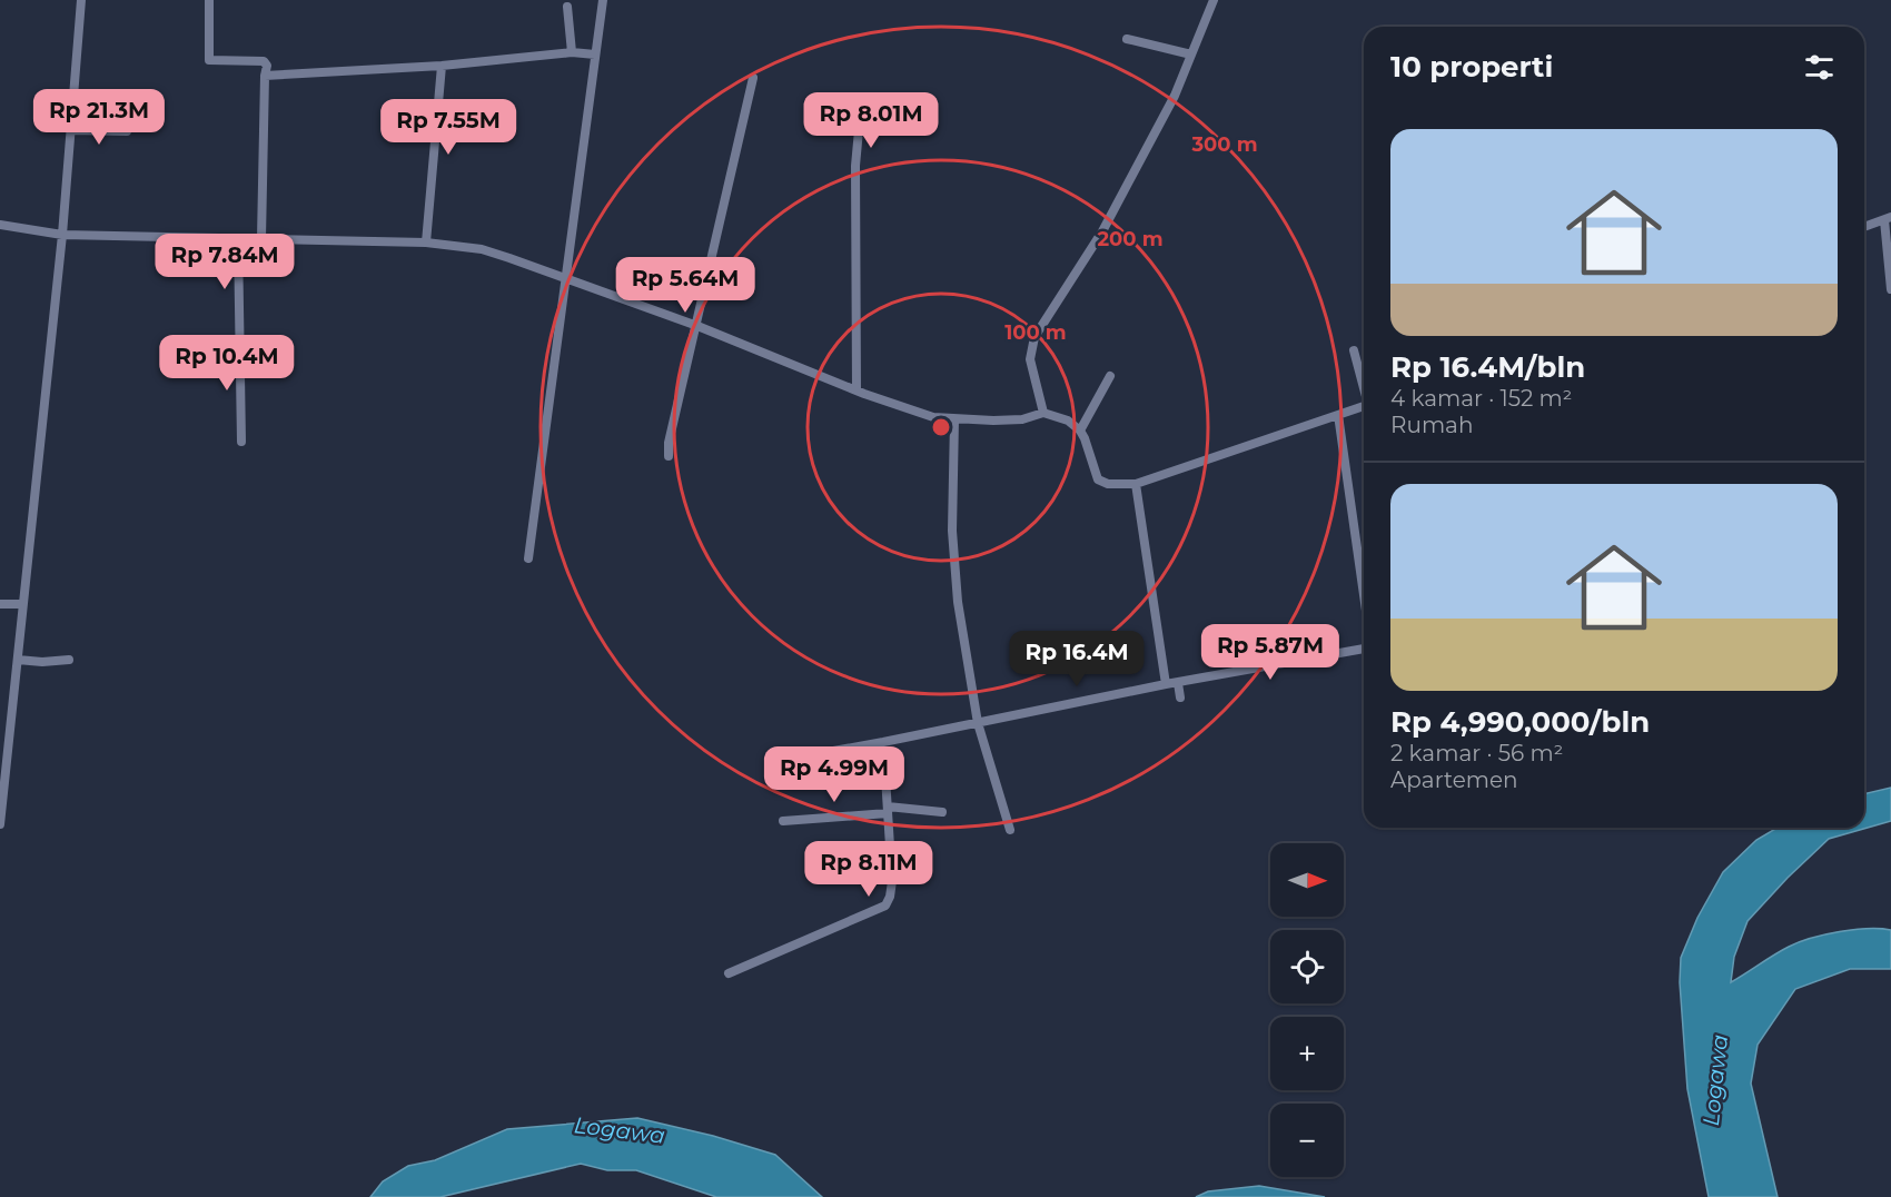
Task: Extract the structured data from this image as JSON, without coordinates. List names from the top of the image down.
{
  "water": ["Logawa"],
  "north": "right",
  "page": {
    "heading": "10 properti",
    "price": [
      "Rp 21.3M",
      "Rp 8.01M",
      "Rp 7.55M",
      "Rp 7.84M",
      "Rp 5.64M",
      "Rp 10.4M",
      "Rp 5.87M",
      "Rp 16.4M",
      "Rp 4.99M",
      "Rp 8.11M"
    ],
    "list": [
      {
        "name": "Rp 16.4M/bln",
        "note": "4 kamar · 152 m² · Rumah"
      },
      {
        "name": "Rp 4,990,000/bln",
        "note": "2 kamar · 56 m² · Apartemen"
      }
    ],
    "map_buttons": ["+", "−"]
  },
  "rings": ["300 m", "200 m", "100 m"]
}
